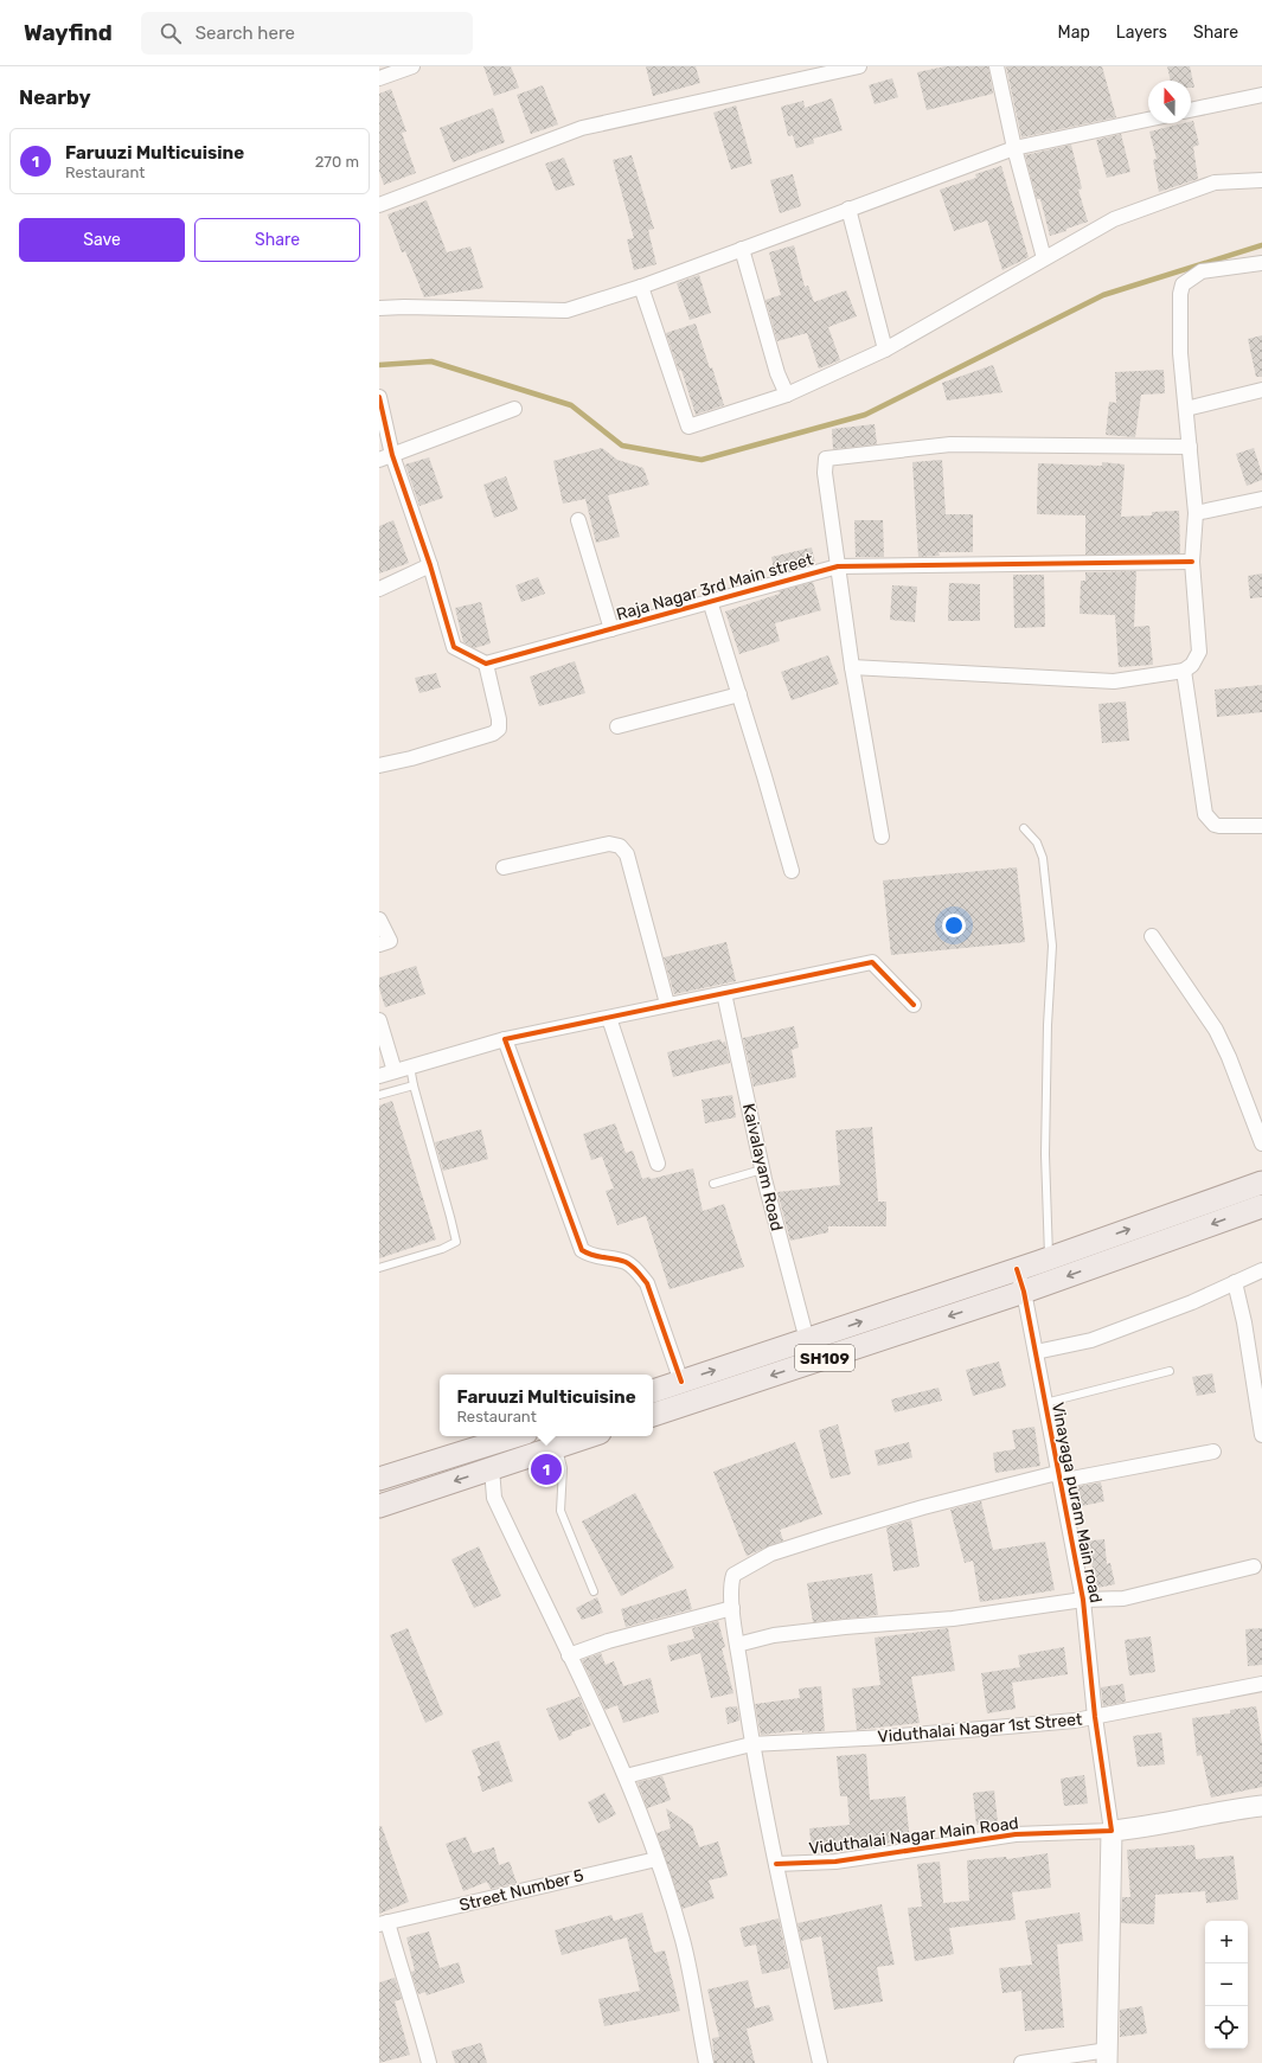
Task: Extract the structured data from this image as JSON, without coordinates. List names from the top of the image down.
{
  "streets": {
    "main road": ["SH109"],
    "street": [
      "Raja Nagar 3rd Main street",
      "Kaivalayam Road",
      "Vinayaga puram Main road",
      "Viduthalai Nagar 1st Street",
      "Viduthalai Nagar Main Road",
      "Street Number 5"
    ]
  },
  "crossings": [
    ["Kaivalayam Road", "SH109"],
    ["SH109", "Vinayaga puram Main road"],
    ["Vinayaga puram Main road", "Viduthalai Nagar 1st Street"],
    ["Vinayaga puram Main road", "Viduthalai Nagar Main Road"]
  ],
  "north": "top",
  "page": {
    "header": "Wayfind",
    "search": "Search here",
    "nav": ["Map", "Layers", "Share"],
    "heading": "Nearby",
    "list": [
      {
        "mark": "1",
        "name": "Faruuzi Multicuisine",
        "note": "Restaurant",
        "value": "270 m"
      }
    ],
    "buttons": ["Save", "Share"],
    "popup": ["Faruuzi Multicuisine", "Restaurant"],
    "pins": "1",
    "map_buttons": ["+", "−"]
  }
}
